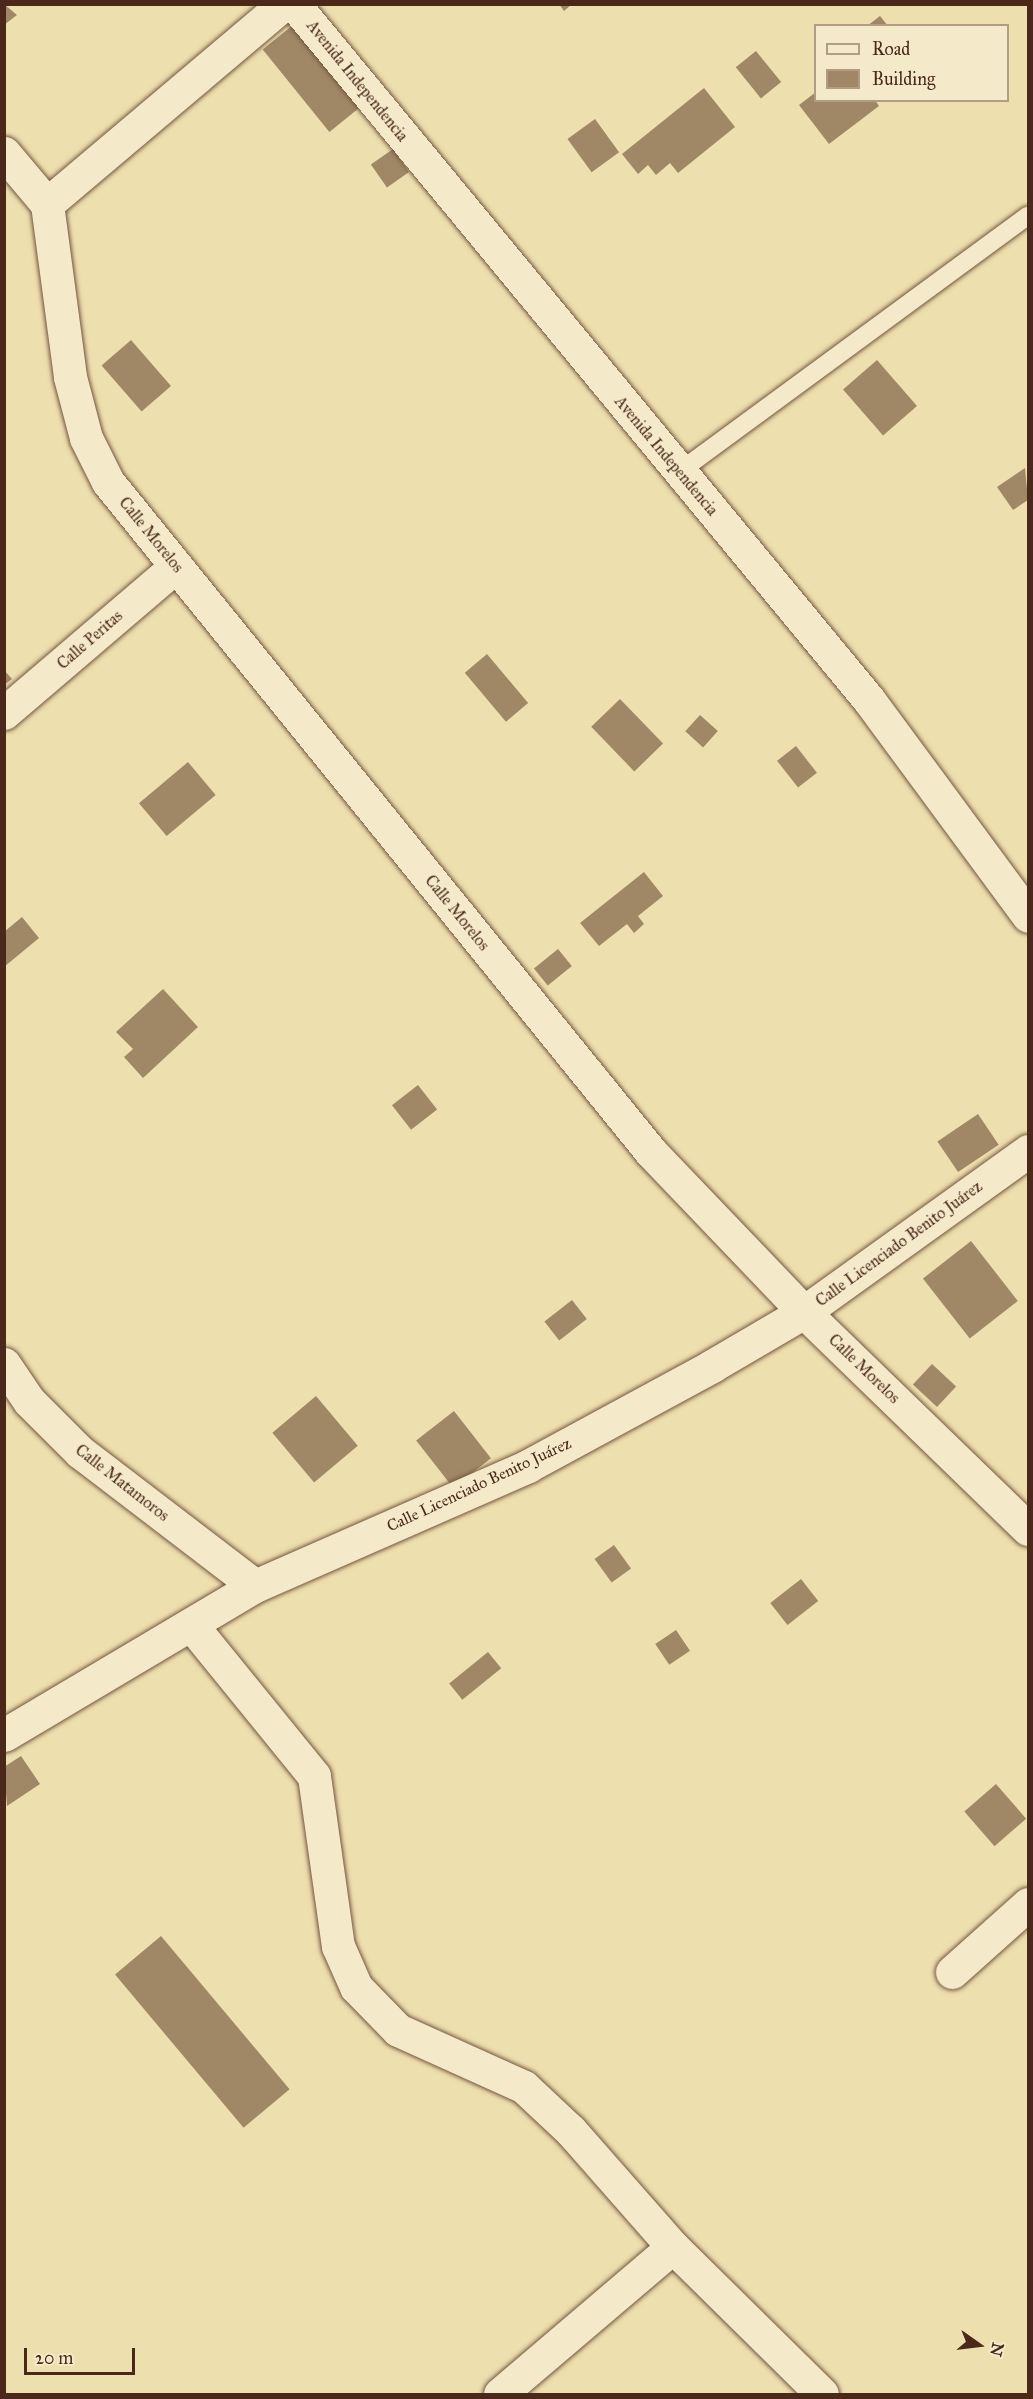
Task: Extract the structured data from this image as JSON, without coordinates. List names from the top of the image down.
{
  "streets": {
    "street": [
      "Avenida Independencia",
      "Calle Morelos",
      "Calle Peritas",
      "Calle Licenciado Benito Juárez",
      "Calle Matamoros"
    ]
  },
  "crossings": [
    ["Calle Morelos", "Calle Peritas"],
    ["Calle Morelos", "Calle Licenciado Benito Juárez"],
    ["Calle Licenciado Benito Juárez", "Calle Matamoros"]
  ],
  "legend": ["Road", "Building"],
  "scale_bar": "20 m",
  "north": "right"
}
